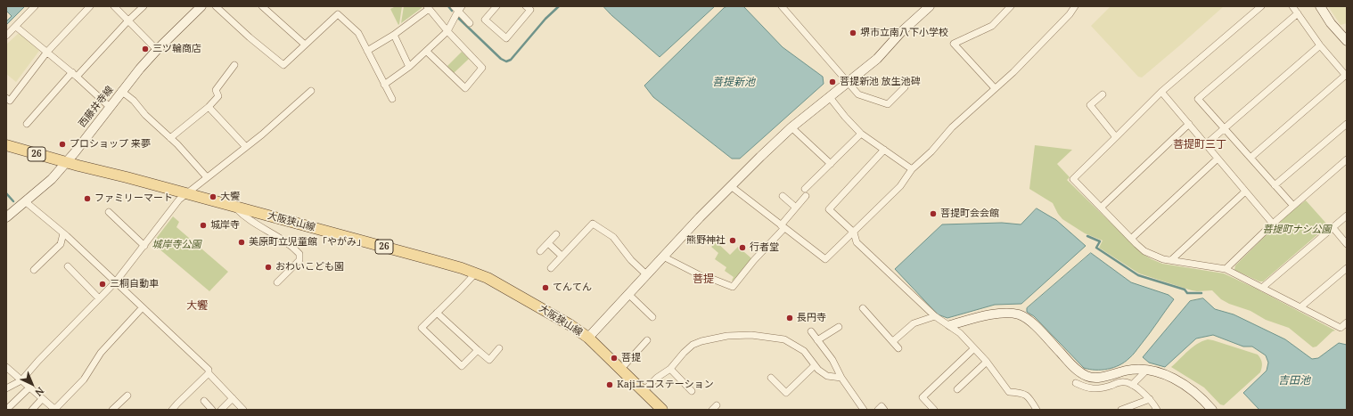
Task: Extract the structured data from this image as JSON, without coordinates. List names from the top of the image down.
{
  "streets": {
    "main road": ["26", "大阪狭山線"],
    "street": ["西藤井寺線"]
  },
  "crossings": [
    ["西藤井寺線", "大阪狭山線"]
  ],
  "districts": ["菩提町三丁", "菩提", "大饗"],
  "water": ["菩提新池", "吉田池"],
  "parks": ["菩提町ナシ公園", "城岸寺公園"],
  "places": [
    "堺市立南八下小学校",
    "三ツ輪商店",
    "菩提新池 放生池碑",
    "プロショップ 来夢",
    "大饗",
    "ファミリーマート",
    "菩提町会会館",
    "城岸寺",
    "熊野神社",
    "美原町立児童館「やがみ」",
    "行者堂",
    "おわいこども園",
    "三桐自動車",
    "てんてん",
    "長円寺",
    "菩提",
    "Kajiエコステーション"
  ],
  "north": "bottom right"
}
